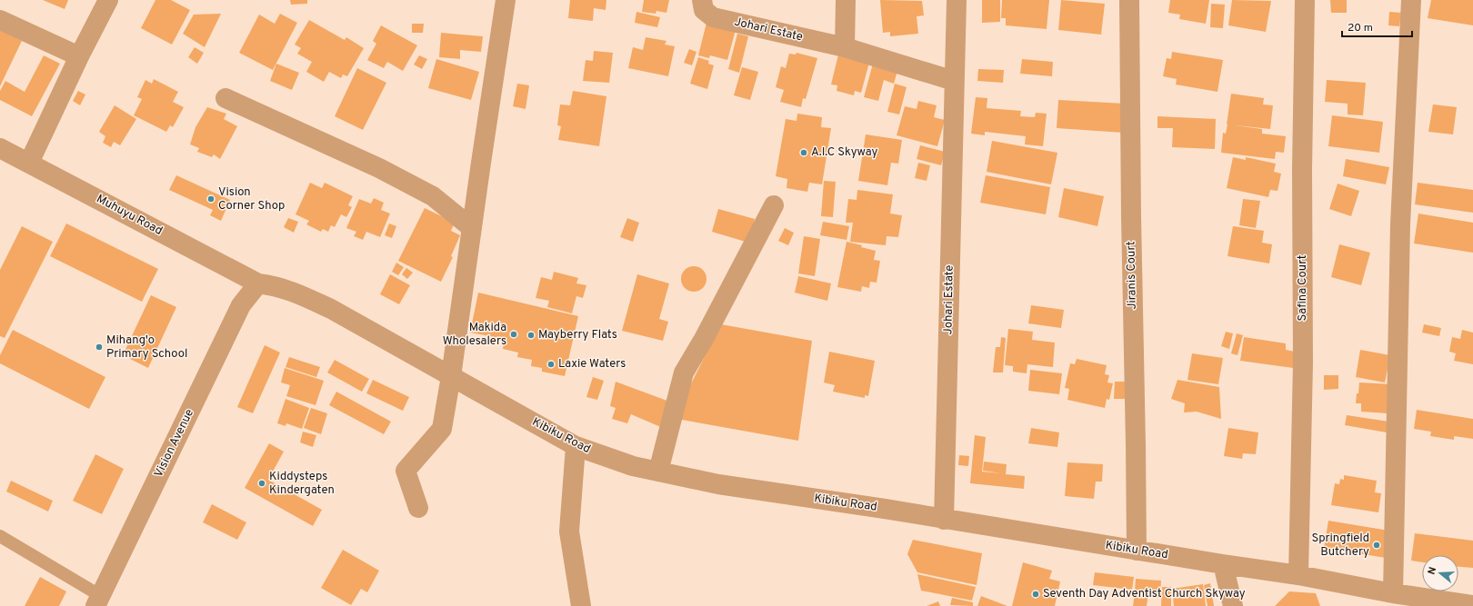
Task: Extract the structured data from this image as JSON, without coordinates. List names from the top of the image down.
{
  "streets": {
    "street": [
      "Johari Estate",
      "Muhuyu Road",
      "Jiranis Court",
      "Safina Court",
      "Kibiku Road",
      "Vision Avenue"
    ]
  },
  "crossings": [
    ["Johari Estate", "Kibiku Road"],
    ["Muhuyu Road", "Kibiku Road"],
    ["Muhuyu Road", "Vision Avenue"],
    ["Jiranis Court", "Kibiku Road"],
    ["Safina Court", "Kibiku Road"],
    ["Kibiku Road", "Vision Avenue"]
  ],
  "places": [
    "A.I.C Skyway",
    "Vision Corner Shop",
    "Makida Wholesalers",
    "Mayberry Flats",
    "Mihang'o Primary School",
    "Laxie Waters",
    "Kiddysteps Kindergaten",
    "Springfield Butchery",
    "Seventh Day Adventist Church Skyway"
  ],
  "scale_bar": "20 m",
  "north": "left"
}
